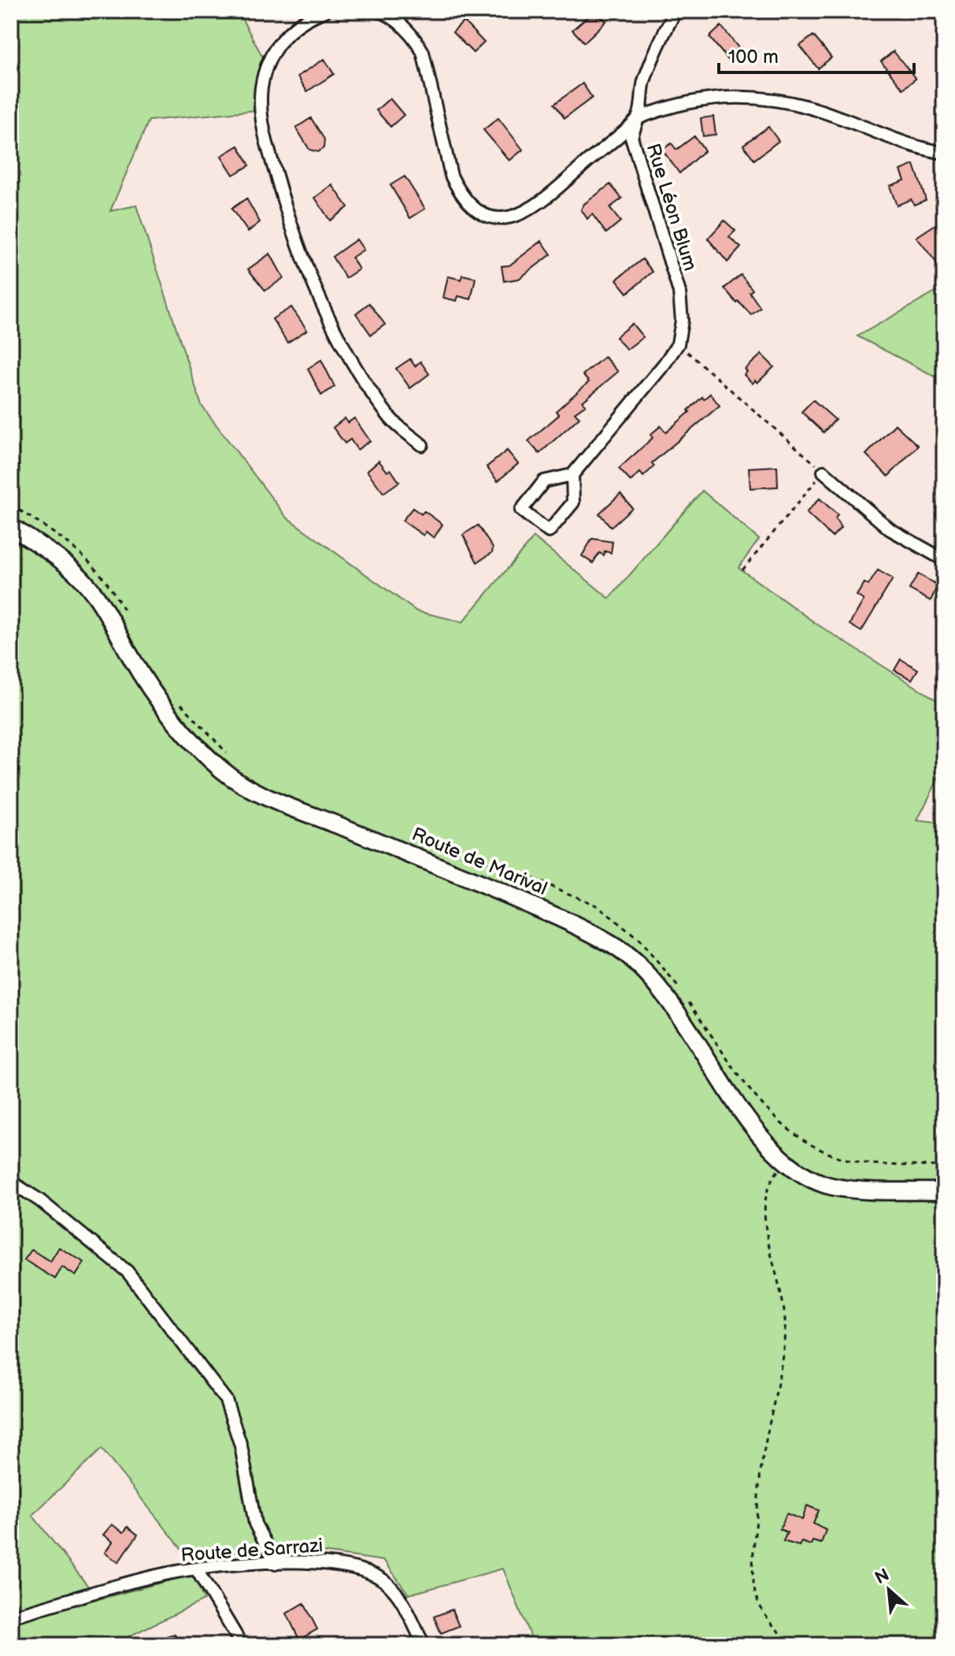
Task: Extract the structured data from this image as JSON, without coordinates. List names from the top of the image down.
{
  "streets": {
    "main road": ["Route de Marival"],
    "street": ["Rue Léon Blum", "Route de Sarrazi"]
  },
  "scale_bar": "100 m",
  "north": "top left"
}
